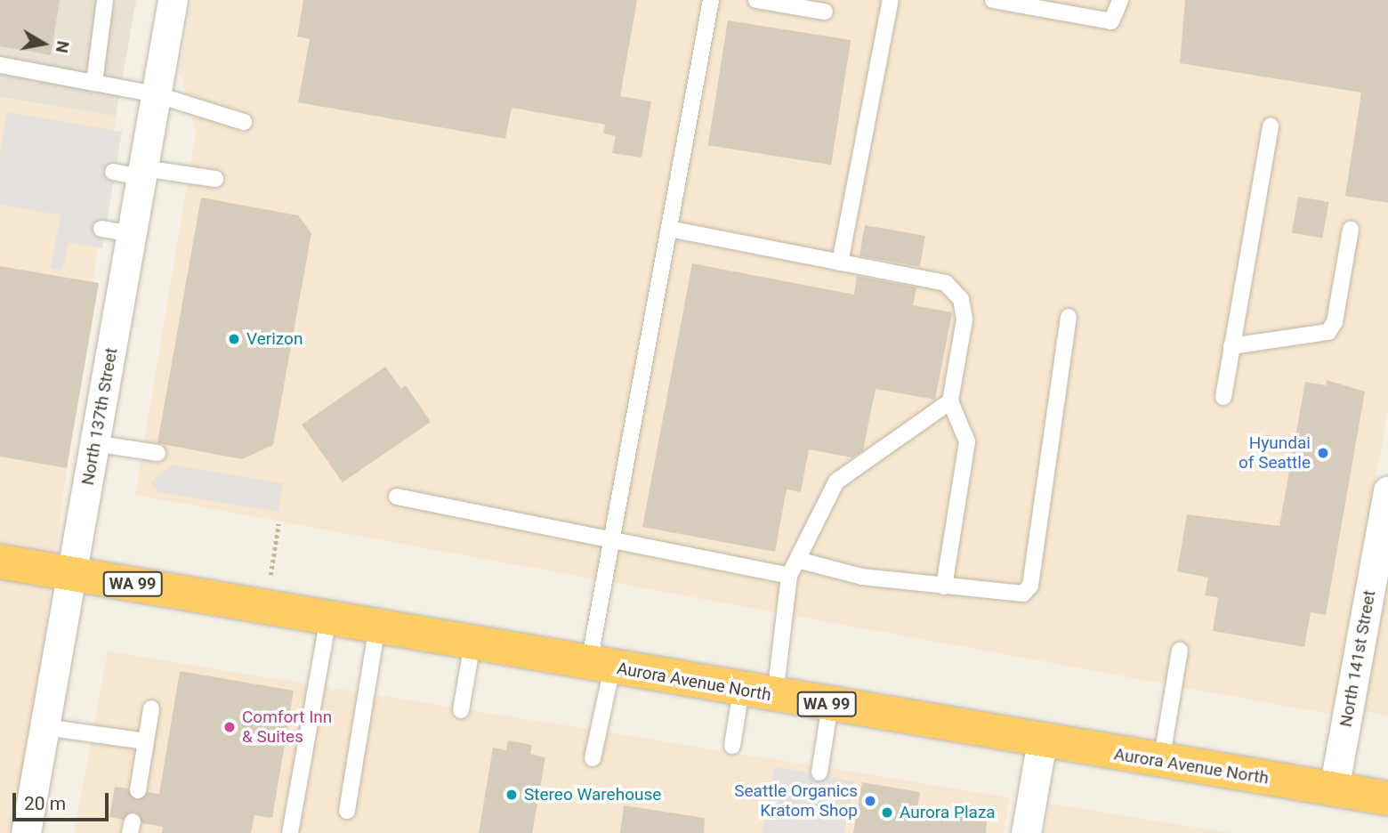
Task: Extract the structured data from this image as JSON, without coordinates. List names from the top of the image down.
{
  "streets": {
    "highway": ["WA 99", "Aurora Avenue North"],
    "street": ["North 137th Street", "North 141st Street"]
  },
  "crossings": [
    ["North 137th Street", "Aurora Avenue North"],
    ["North 141st Street", "Aurora Avenue North"]
  ],
  "places": [
    "Verizon",
    "Hyundai of Seattle",
    "Comfort Inn & Suites",
    "Stereo Warehouse",
    "Seattle Organics Kratom Shop",
    "Aurora Plaza"
  ],
  "scale_bar": "20 m",
  "north": "right"
}
